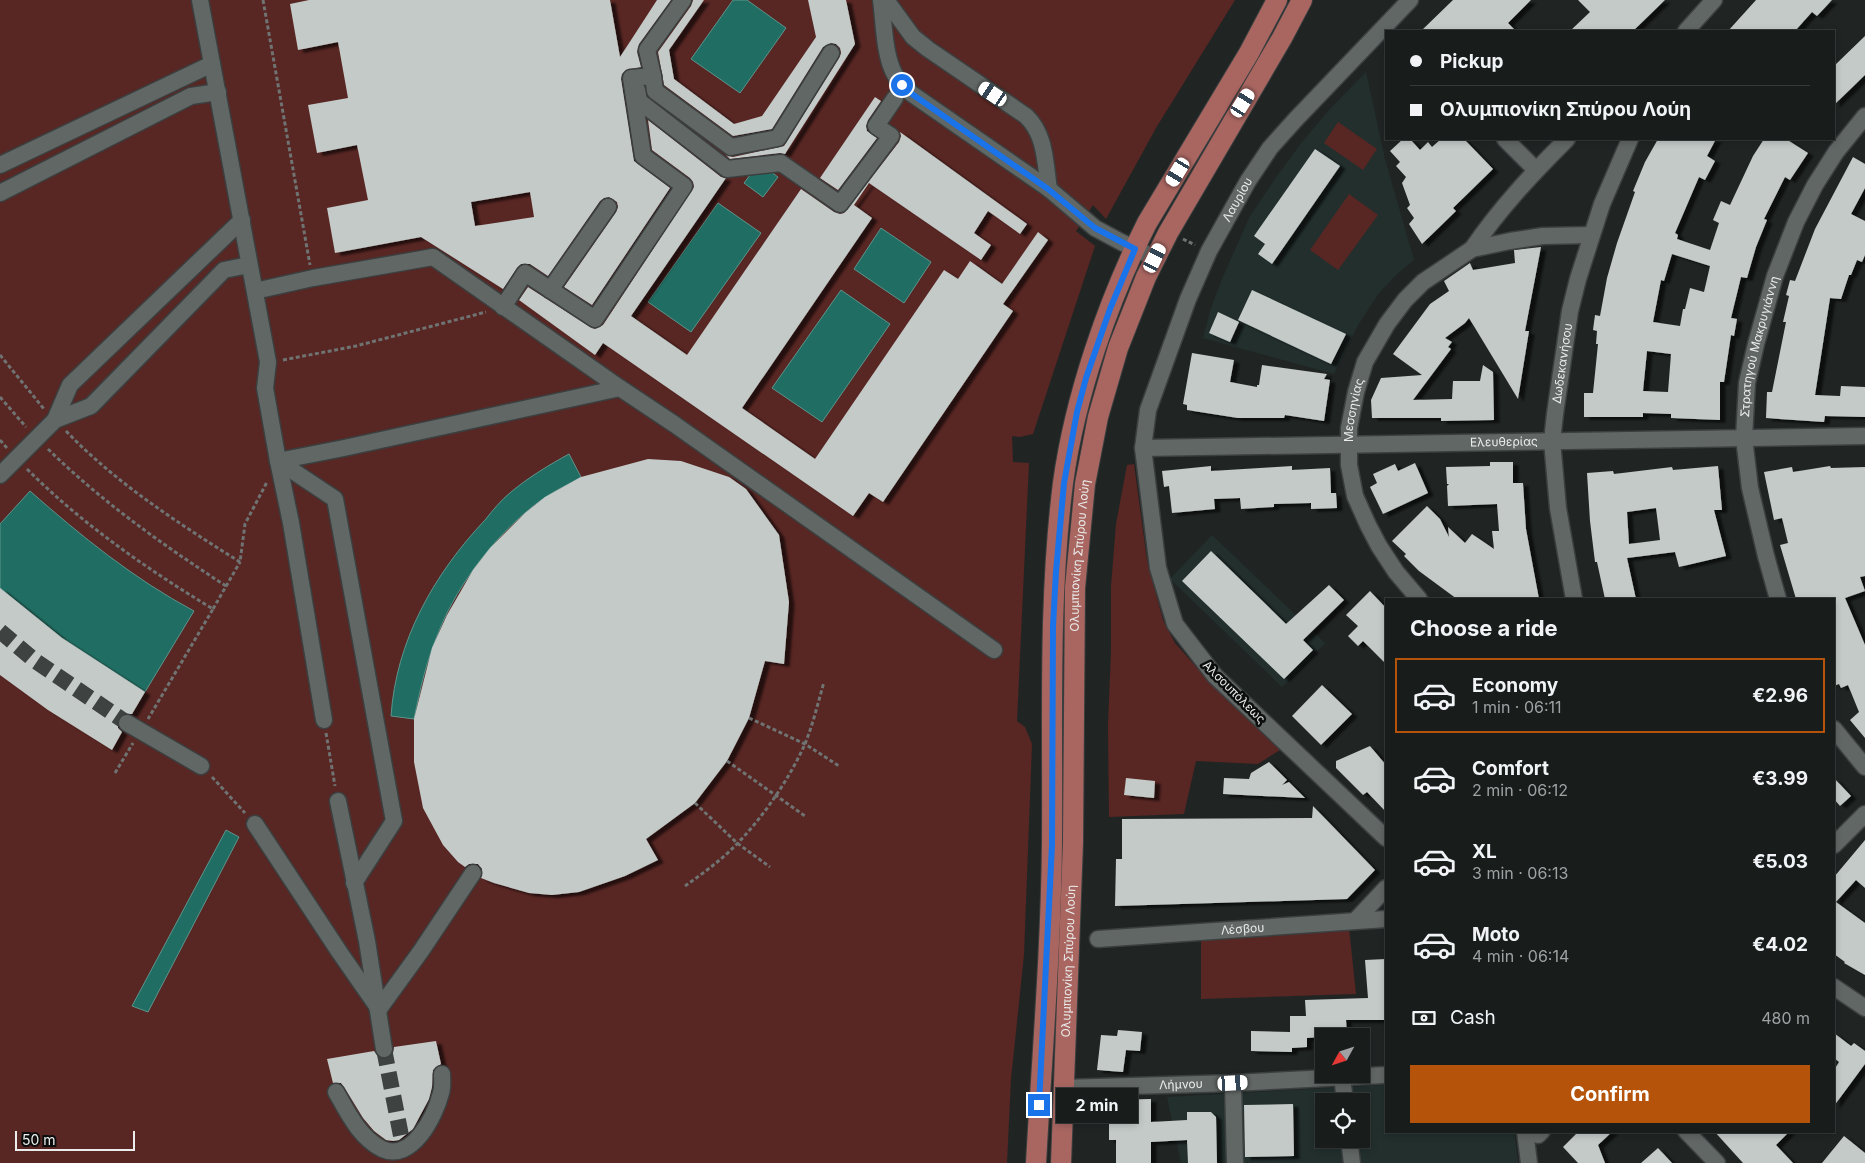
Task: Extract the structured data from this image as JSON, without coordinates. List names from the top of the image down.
{
  "streets": {
    "main road": ["Ολυμπιονίκη Σπύρου Λούη"],
    "street": [
      "Λαυρίου",
      "Στρατηγού Μακρυγιάννη",
      "Δωδεκανήσου",
      "Μεσσηνίας",
      "Ελευθερίας",
      "Αλσουπόλεως",
      "Λέσβου",
      "Λήμνου"
    ]
  },
  "crossings": [
    ["Λαυρίου", "Ελευθερίας"],
    ["Λαυρίου", "Αλσουπόλεως"],
    ["Στρατηγού Μακρυγιάννη", "Ελευθερίας"],
    ["Δωδεκανήσου", "Μεσσηνίας"],
    ["Δωδεκανήσου", "Ελευθερίας"],
    ["Μεσσηνίας", "Ελευθερίας"],
    ["Ελευθερίας", "Αλσουπόλεως"],
    ["Ολυμπιονίκη Σπύρου Λούη", "Λήμνου"]
  ],
  "scale_bar": "50 m",
  "north": "bottom left",
  "page": {
    "banner": ["Pickup", "Ολυμπιονίκη Σπύρου Λούη"],
    "heading": "Choose a ride",
    "list": [
      {
        "name": "Economy",
        "note": "1 min · 06:11",
        "value": "€2.96"
      },
      {
        "name": "Comfort",
        "note": "2 min · 06:12",
        "value": "€3.99"
      },
      {
        "name": "XL",
        "note": "3 min · 06:13",
        "value": "€5.03"
      },
      {
        "name": "Moto",
        "note": "4 min · 06:14",
        "value": "€4.02"
      }
    ],
    "pay": ["Cash", "480 m"],
    "buttons": "Confirm",
    "bubble": "2 min",
    "scale": "50 m"
  }
}
